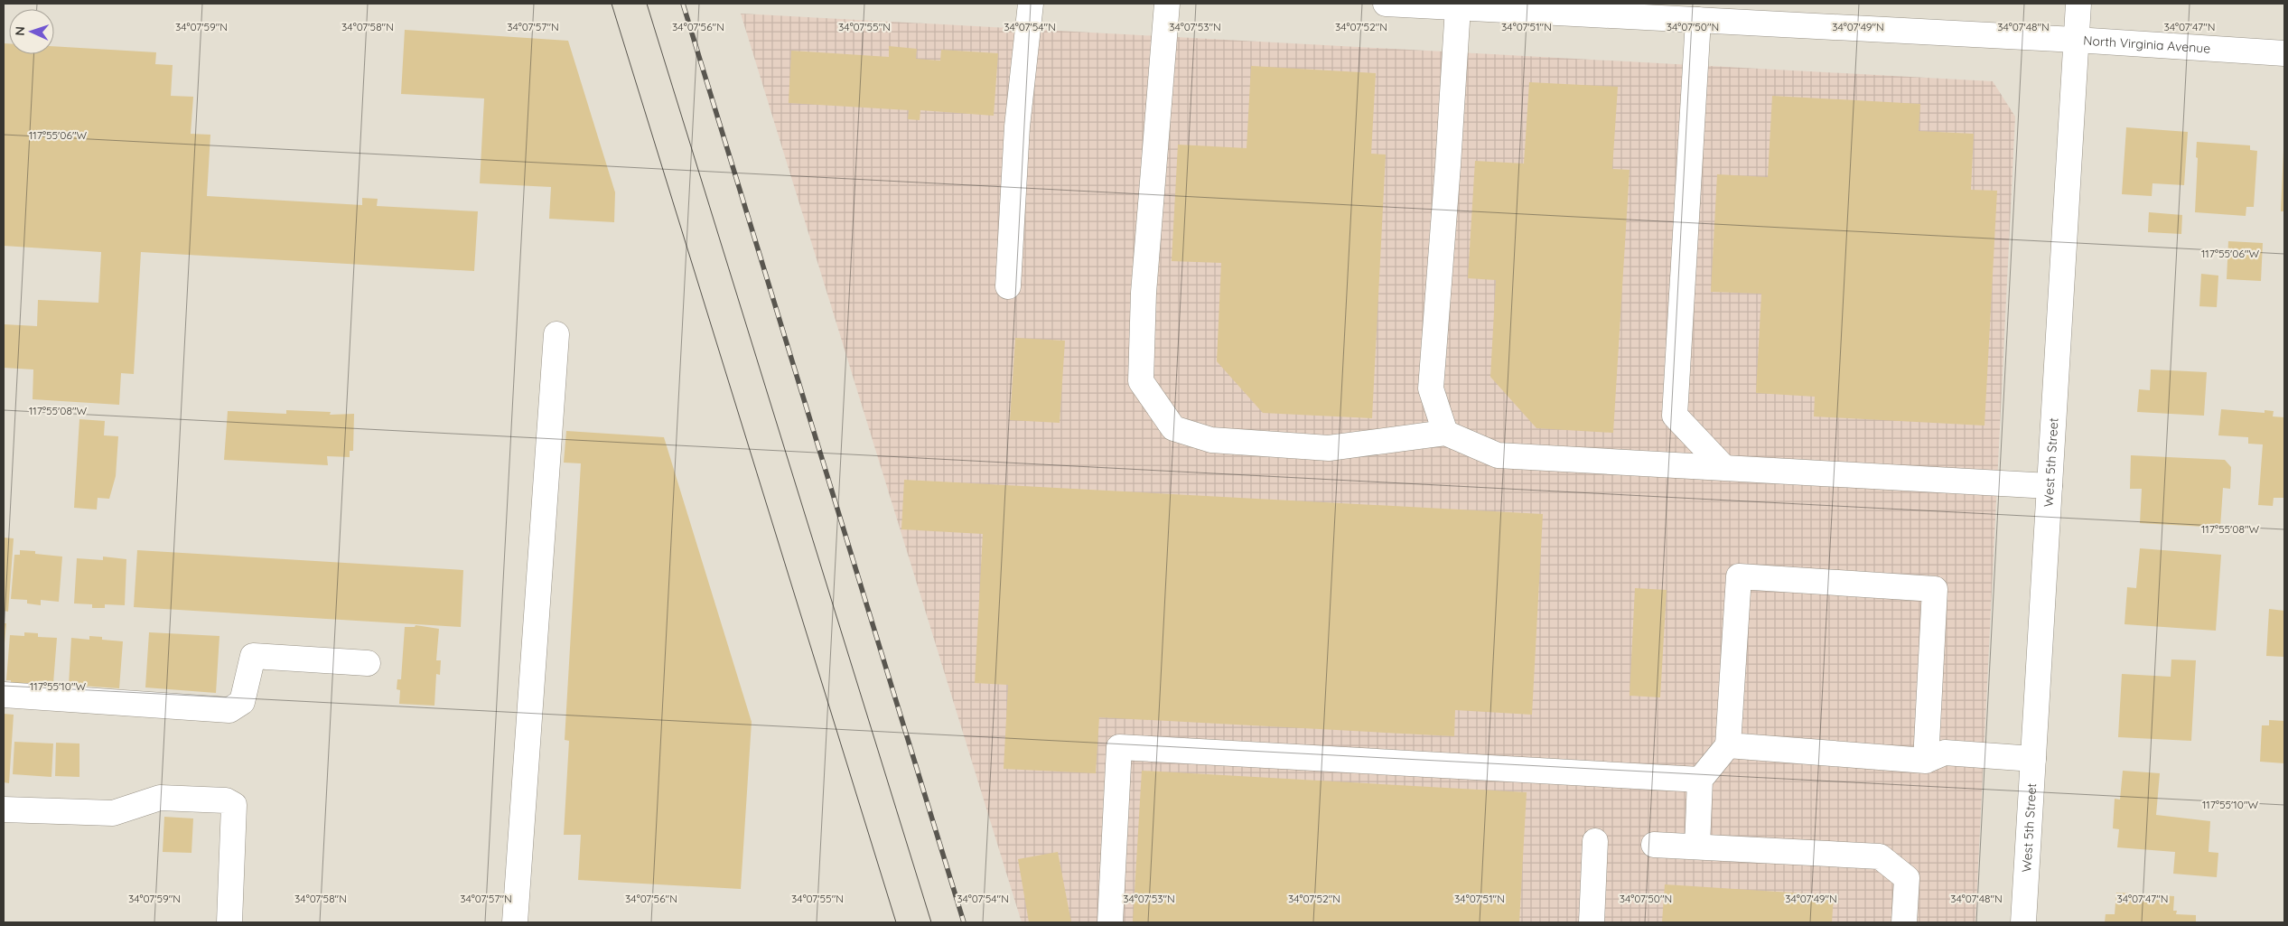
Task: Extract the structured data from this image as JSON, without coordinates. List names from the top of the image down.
{
  "streets": {
    "street": ["North Virginia Avenue", "West 5th Street"]
  },
  "crossings": [
    ["North Virginia Avenue", "West 5th Street"]
  ],
  "north": "left",
  "coordinates": [
    "34°07'59\"N",
    "34°07'58\"N",
    "34°07'57\"N",
    "34°07'56\"N",
    "34°07'55\"N",
    "34°07'54\"N",
    "34°07'53\"N",
    "34°07'52\"N",
    "34°07'51\"N",
    "34°07'50\"N",
    "34°07'49\"N",
    "34°07'48\"N",
    "34°07'47\"N",
    "117°55'06\"W",
    "117°55'08\"W",
    "117°55'10\"W"
  ]
}
